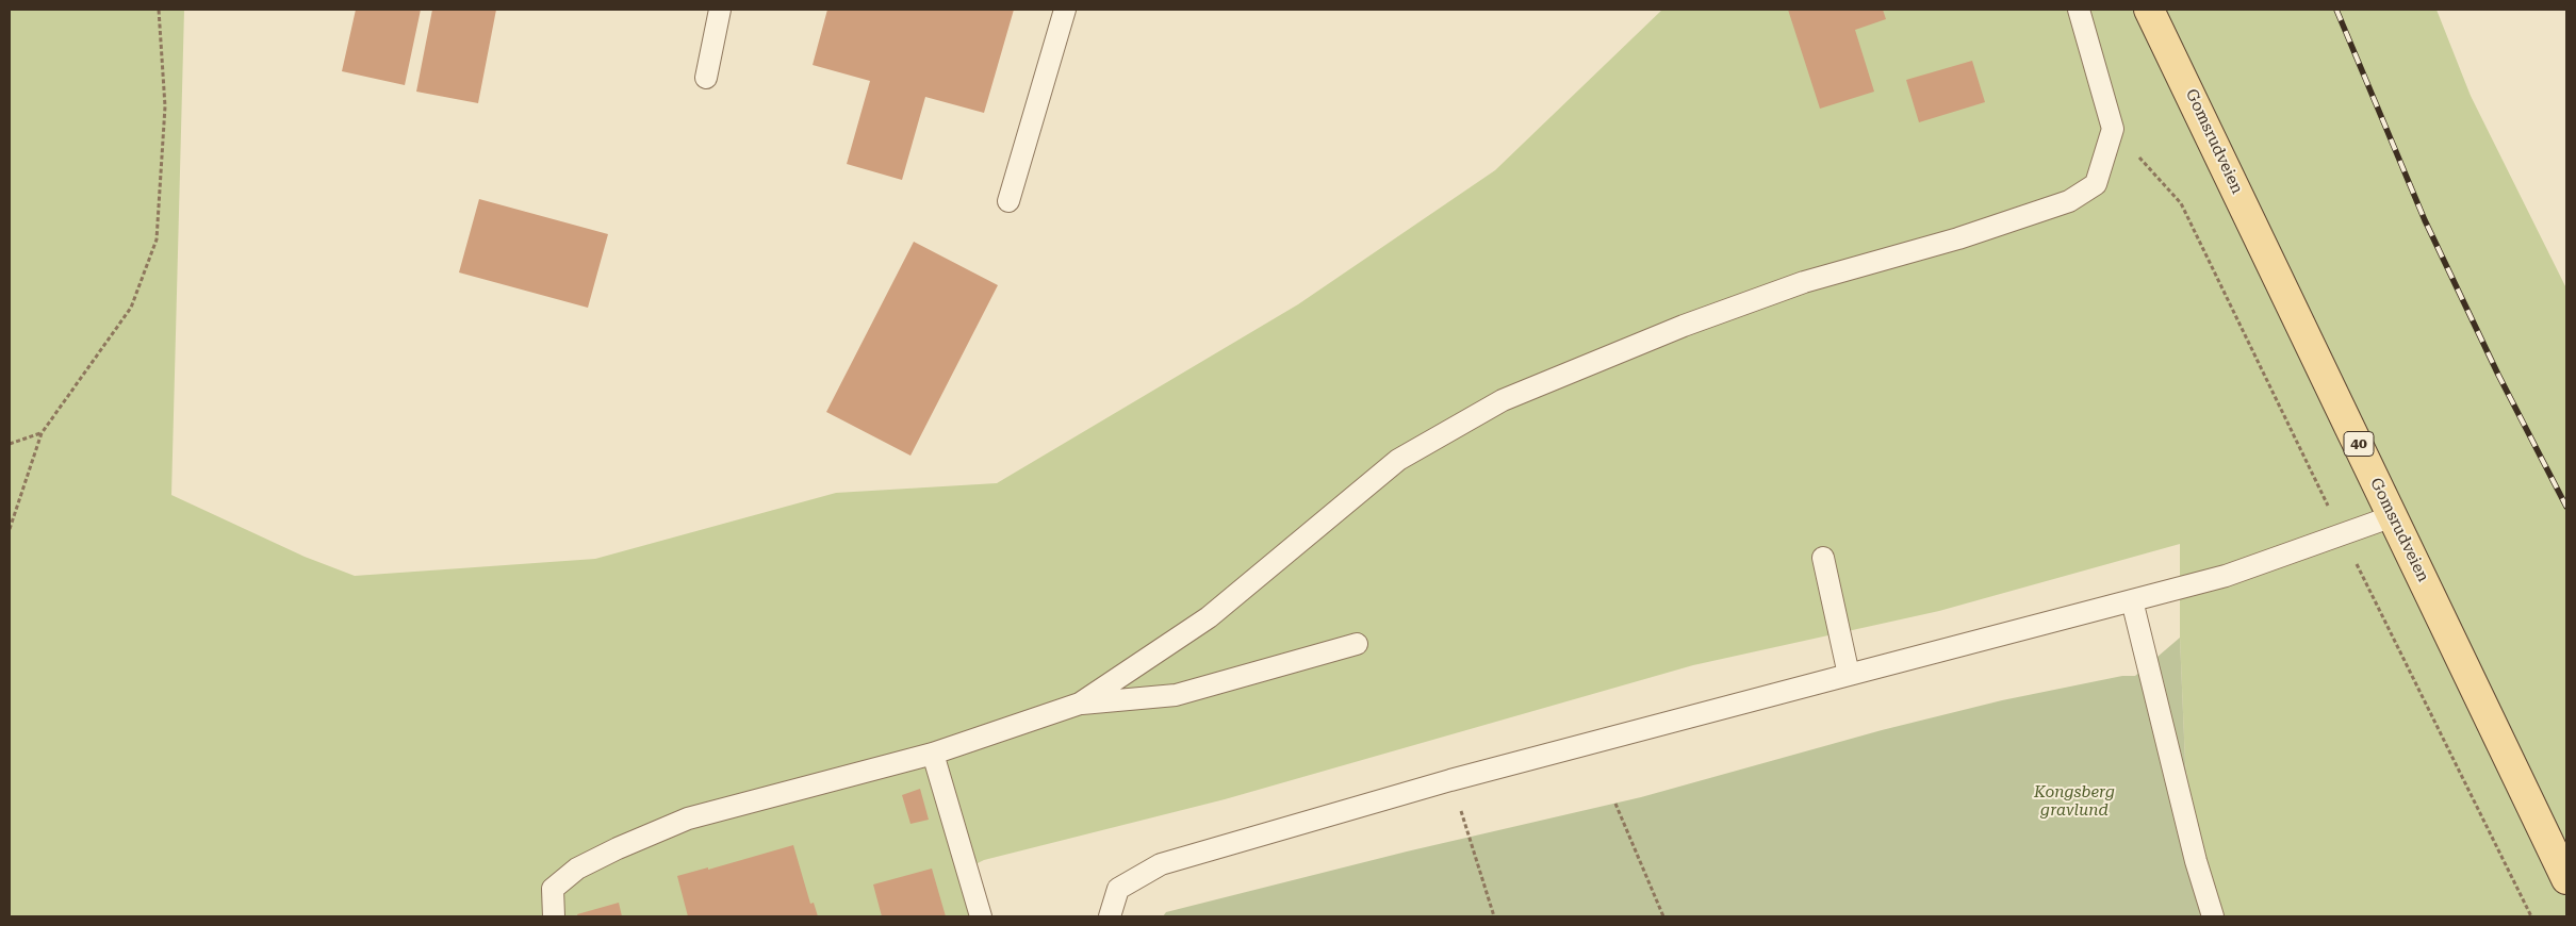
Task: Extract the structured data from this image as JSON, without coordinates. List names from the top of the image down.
{
  "streets": {
    "main road": ["Gomsrudveien", "40"]
  },
  "parks": ["Kongsberg gravlund"]
}
